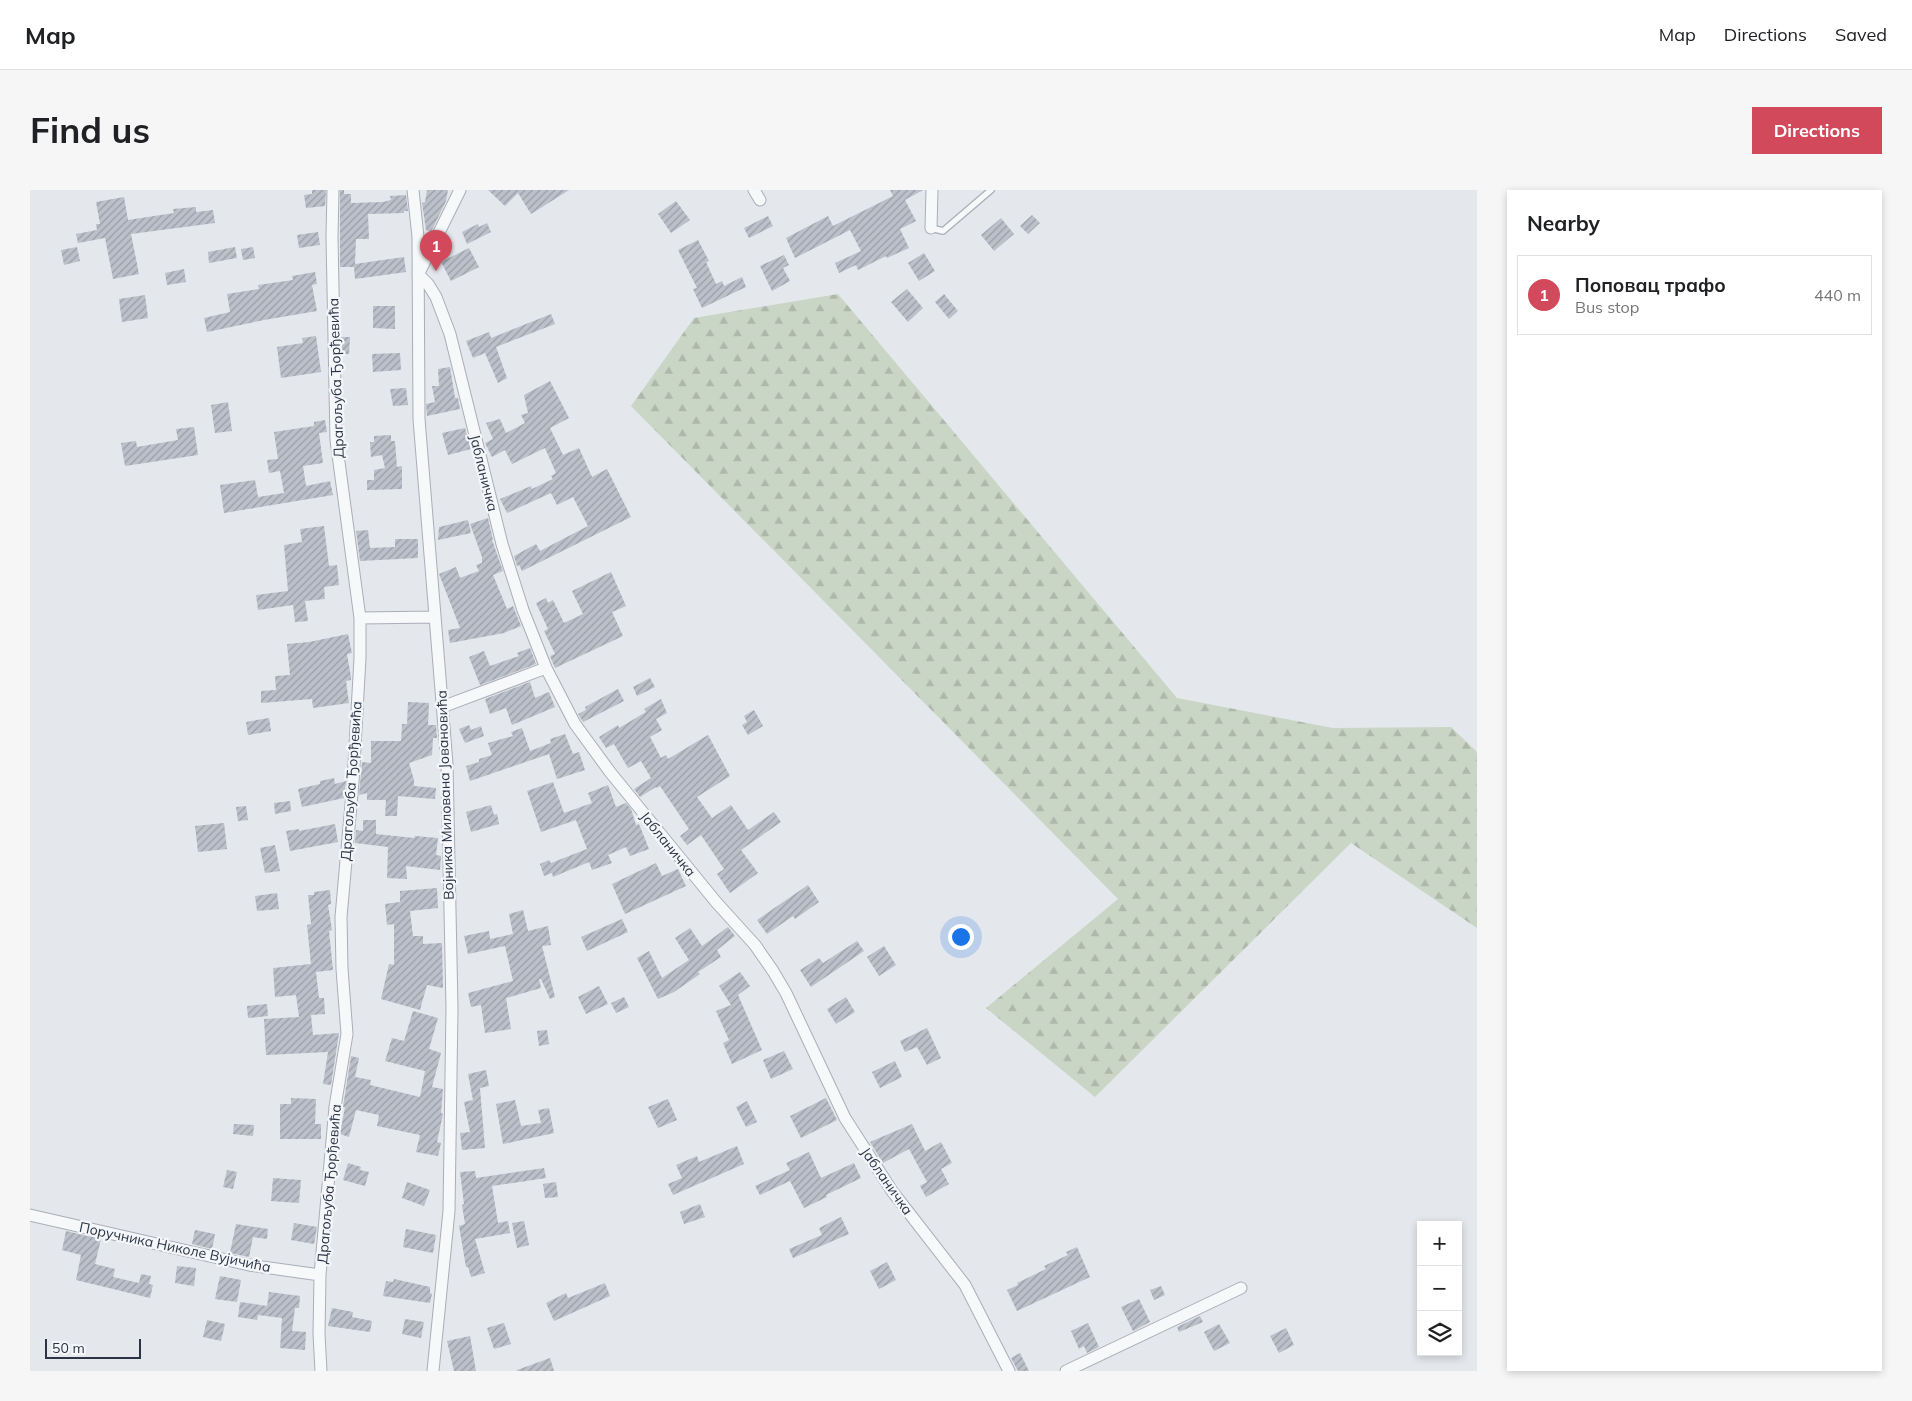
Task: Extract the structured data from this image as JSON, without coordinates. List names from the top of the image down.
{
  "streets": {
    "street": [
      "Драгољуба Ђорђевића",
      "Јабланичка",
      "Војника Милована Јовановића",
      "Поручника Николе Вујичића"
    ]
  },
  "crossings": [
    ["Драгољуба Ђорђевића", "Поручника Николе Вујичића"],
    ["Јабланичка", "Војника Милована Јовановића"]
  ],
  "scale_bar": "50 m",
  "page": {
    "header": "Map",
    "nav": ["Map", "Directions", "Saved"],
    "buttons": "Directions",
    "title": "Find us",
    "heading": "Nearby",
    "pins": "1",
    "list": [
      {
        "mark": "1",
        "name": "Поповац трафо",
        "note": "Bus stop",
        "value": "440 m"
      }
    ],
    "map_buttons": ["+", "−"],
    "scale": "50 m"
  }
}
